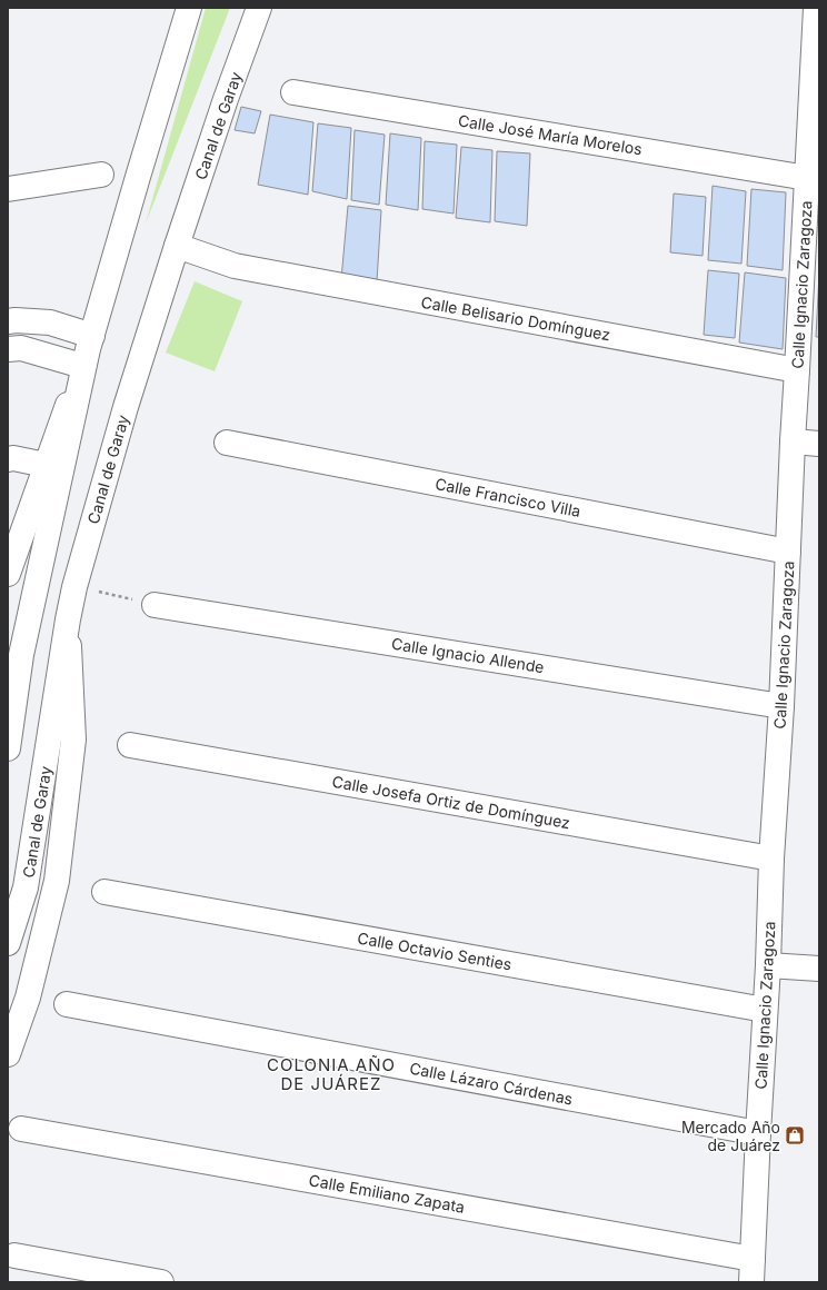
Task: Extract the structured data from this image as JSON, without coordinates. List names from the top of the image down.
{
  "streets": {
    "main road": [
      "Canal de Garay",
      "Calle José María Morelos",
      "Calle Ignacio Zaragoza",
      "Calle Belisario Domínguez",
      "Calle Francisco Villa",
      "Calle Ignacio Allende",
      "Calle Josefa Ortiz de Domínguez",
      "Calle Octavio Senties",
      "Calle Lázaro Cárdenas",
      "Calle Emiliano Zapata"
    ]
  },
  "crossings": [
    ["Canal de Garay", "Calle Belisario Domínguez"],
    ["Calle José María Morelos", "Calle Ignacio Zaragoza"],
    ["Calle Ignacio Zaragoza", "Calle Belisario Domínguez"],
    ["Calle Ignacio Zaragoza", "Calle Francisco Villa"],
    ["Calle Ignacio Zaragoza", "Calle Ignacio Allende"],
    ["Calle Ignacio Zaragoza", "Calle Josefa Ortiz de Domínguez"],
    ["Calle Ignacio Zaragoza", "Calle Octavio Senties"],
    ["Calle Ignacio Zaragoza", "Calle Lázaro Cárdenas"],
    ["Calle Ignacio Zaragoza", "Calle Emiliano Zapata"]
  ],
  "districts": ["COLONIA AÑO DE JUÁREZ"],
  "places": {
    "shop": ["Mercado Año de Juárez"]
  }
}
